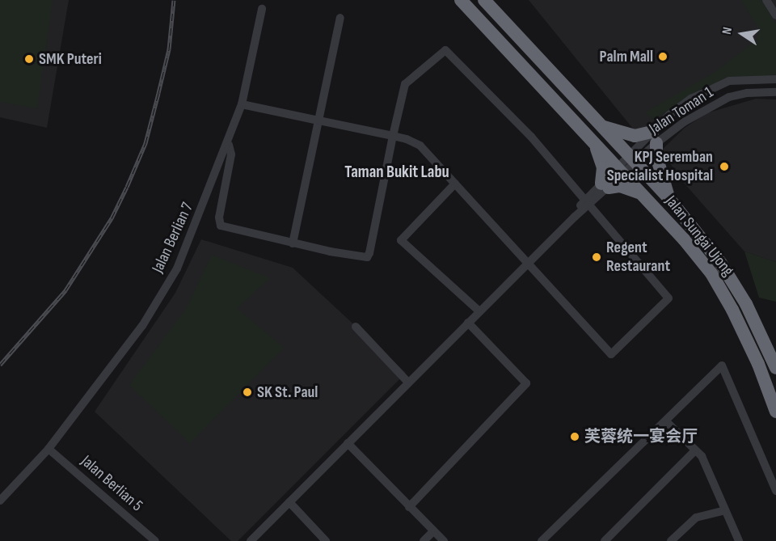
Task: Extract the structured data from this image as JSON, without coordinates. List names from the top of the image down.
{
  "streets": {
    "highway": ["Jalan Sungai Ujong"],
    "street": ["Jalan Toman 1", "Jalan Berlian 7", "Jalan Berlian 5"]
  },
  "crossings": [
    ["Jalan Toman 1", "Jalan Sungai Ujong"],
    ["Jalan Berlian 7", "Jalan Berlian 5"]
  ],
  "districts": ["Taman Bukit Labu"],
  "places": [
    "Palm Mall",
    "SMK Puteri",
    "KPJ Seremban Specialist Hospital",
    "Regent Restaurant",
    "SK St. Paul",
    "芙蓉统一宴会厅"
  ],
  "north": "left"
}
